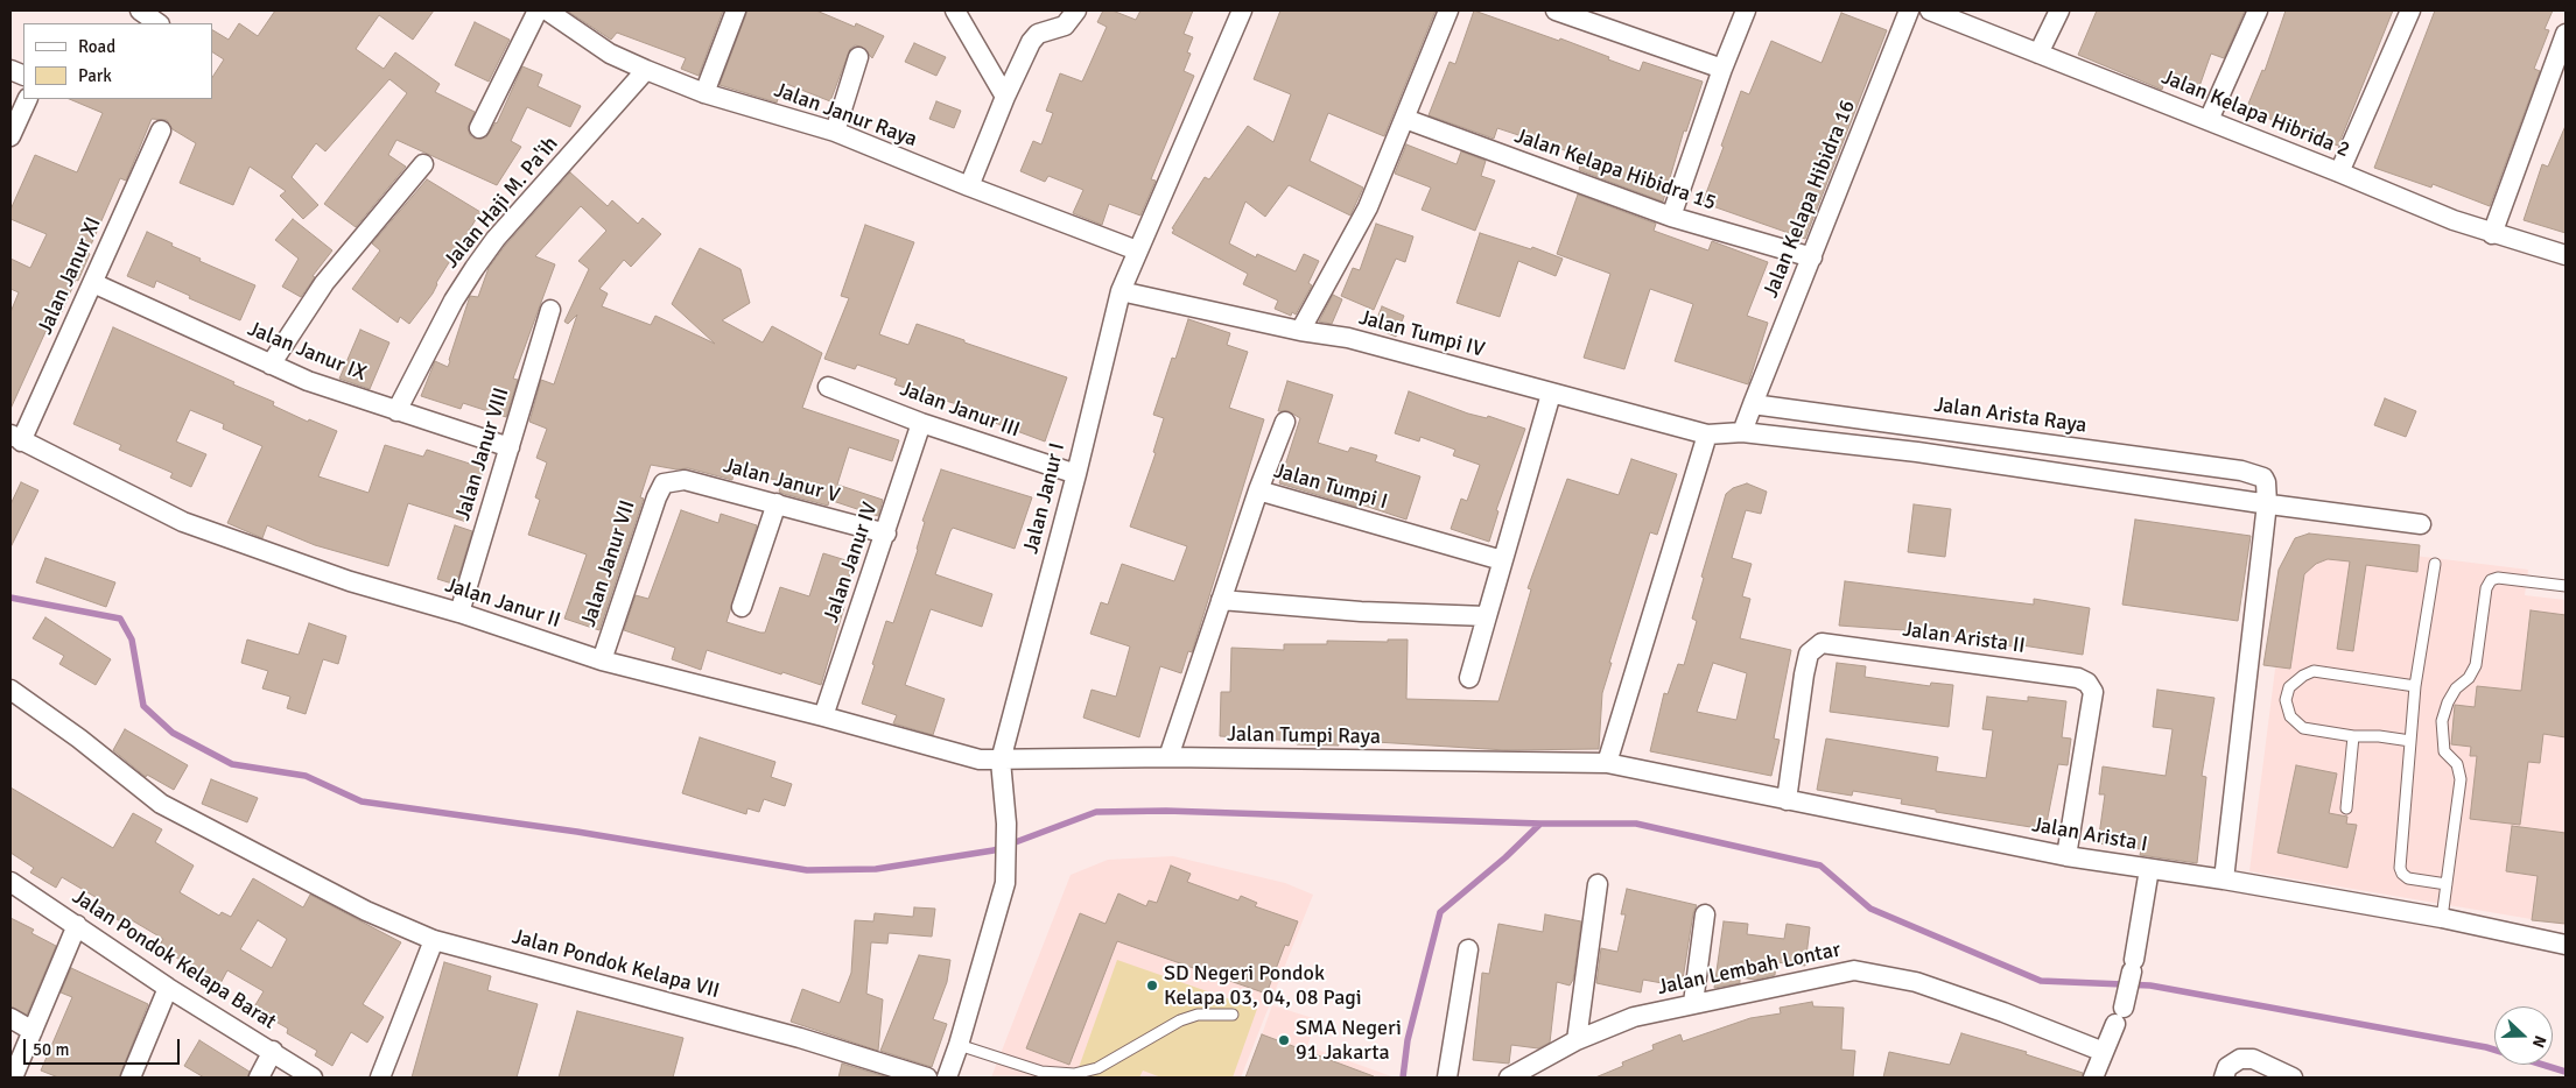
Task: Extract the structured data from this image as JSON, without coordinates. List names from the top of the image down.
{
  "streets": {
    "street": [
      "Jalan Kelapa Hibrida 2",
      "Jalan Janur Raya",
      "Jalan Kelapa Hibidra 15",
      "Jalan Kelapa Hibidra 16",
      "Jalan Haji M. Pa'ih",
      "Jalan Janur XI",
      "Jalan Tumpi IV",
      "Jalan Janur IX",
      "Jalan Janur III",
      "Jalan Arista Raya",
      "Jalan Janur VIII",
      "Jalan Janur V",
      "Jalan Tumpi I",
      "Jalan Janur I",
      "Jalan Janur IV",
      "Jalan Janur VII",
      "Jalan Janur II",
      "Jalan Arista II",
      "Jalan Tumpi Raya",
      "Jalan Arista I",
      "Jalan Pondok Kelapa Barat",
      "Jalan Pondok Kelapa VII",
      "Jalan Lembah Lontar"
    ]
  },
  "crossings": [
    ["Jalan Janur Raya", "Jalan Haji M. Pa'ih"],
    ["Jalan Janur Raya", "Jalan Janur I"],
    ["Jalan Kelapa Hibidra 15", "Jalan Kelapa Hibidra 16"],
    ["Jalan Kelapa Hibidra 16", "Jalan Arista Raya"],
    ["Jalan Haji M. Pa'ih", "Jalan Janur IX"],
    ["Jalan Janur XI", "Jalan Janur IX"],
    ["Jalan Janur XI", "Jalan Janur II"],
    ["Jalan Tumpi IV", "Jalan Janur I"],
    ["Jalan Janur IX", "Jalan Janur VIII"],
    ["Jalan Janur III", "Jalan Janur I"],
    ["Jalan Janur III", "Jalan Janur IV"],
    ["Jalan Arista Raya", "Jalan Arista I"],
    ["Jalan Janur VIII", "Jalan Janur II"],
    ["Jalan Janur V", "Jalan Janur IV"],
    ["Jalan Janur V", "Jalan Janur VII"],
    ["Jalan Tumpi I", "Jalan Tumpi Raya"],
    ["Jalan Janur I", "Jalan Janur II"],
    ["Jalan Janur I", "Jalan Tumpi Raya"],
    ["Jalan Janur IV", "Jalan Janur II"],
    ["Jalan Janur VII", "Jalan Janur II"],
    ["Jalan Janur II", "Jalan Tumpi Raya"],
    ["Jalan Arista II", "Jalan Arista I"],
    ["Jalan Tumpi Raya", "Jalan Arista I"]
  ],
  "places": ["SD Negeri Pondok Kelapa 03, 04, 08 Pagi", "SMA Negeri 91 Jakarta"],
  "legend": ["Road", "Park"],
  "scale_bar": "50 m",
  "north": "right"
}
